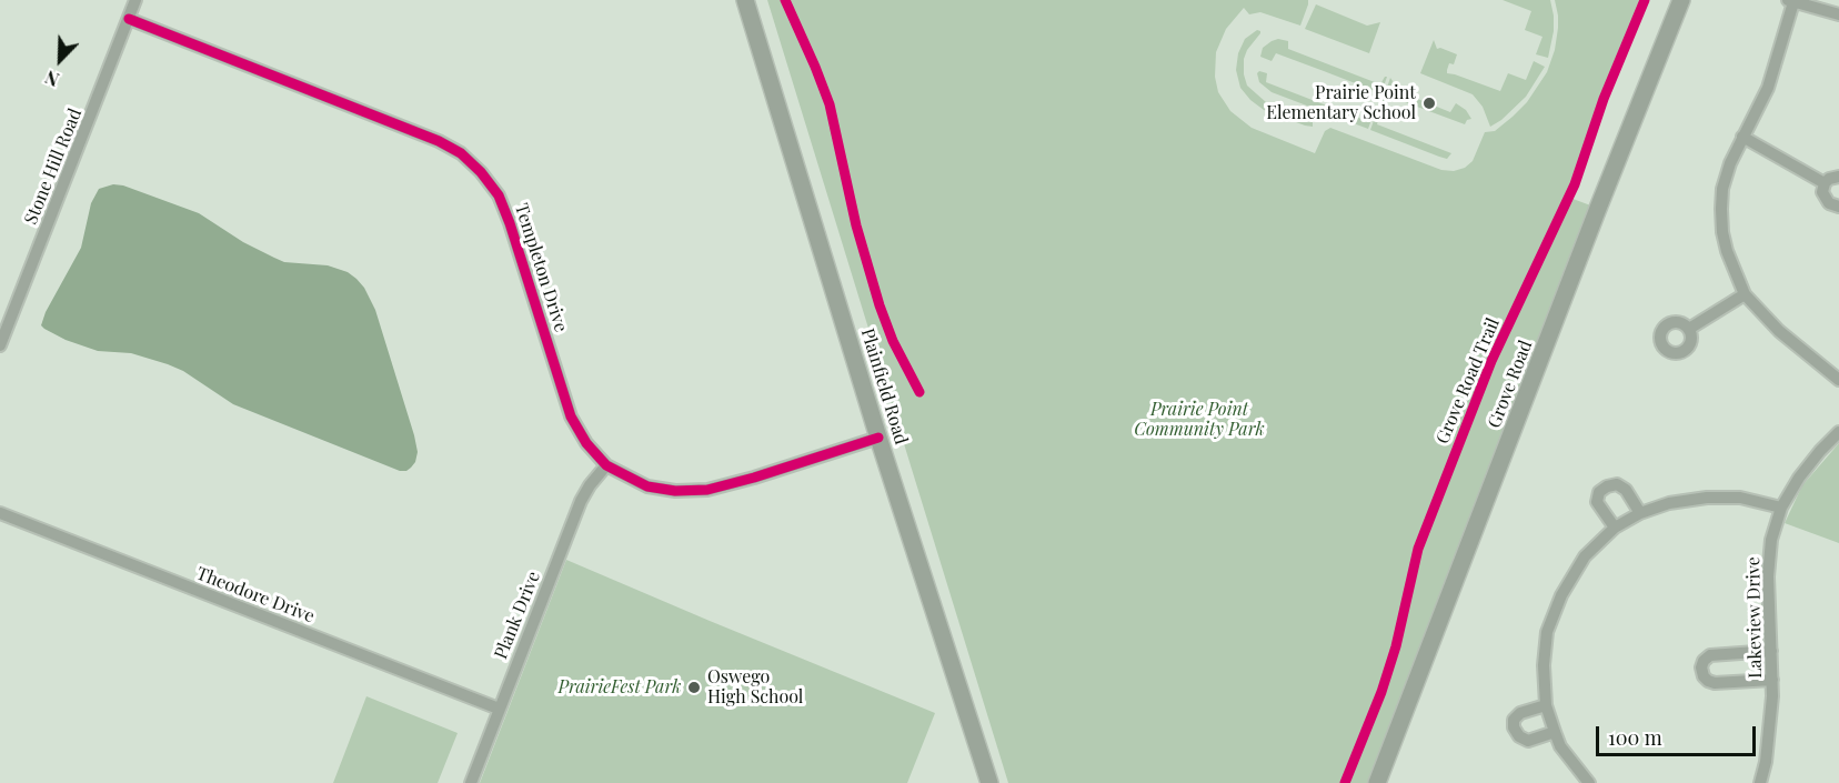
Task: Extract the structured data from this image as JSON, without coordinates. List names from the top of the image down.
{
  "streets": {
    "street": [
      "Stone Hill Road",
      "Templeton Drive",
      "Grove Road",
      "Plainfield Road",
      "Theodore Drive",
      "Plank Drive",
      "Lakeview Drive"
    ],
    "cycle path": ["Grove Road Trail"]
  },
  "crossings": [
    ["Stone Hill Road", "Templeton Drive"],
    ["Templeton Drive", "Plainfield Road"],
    ["Templeton Drive", "Plank Drive"],
    ["Theodore Drive", "Plank Drive"]
  ],
  "parks": ["Prairie Point Community Park", "PrairieFest Park"],
  "places": ["Prairie Point Elementary School", "Oswego High School"],
  "scale_bar": "100 m",
  "north": "bottom left"
}
